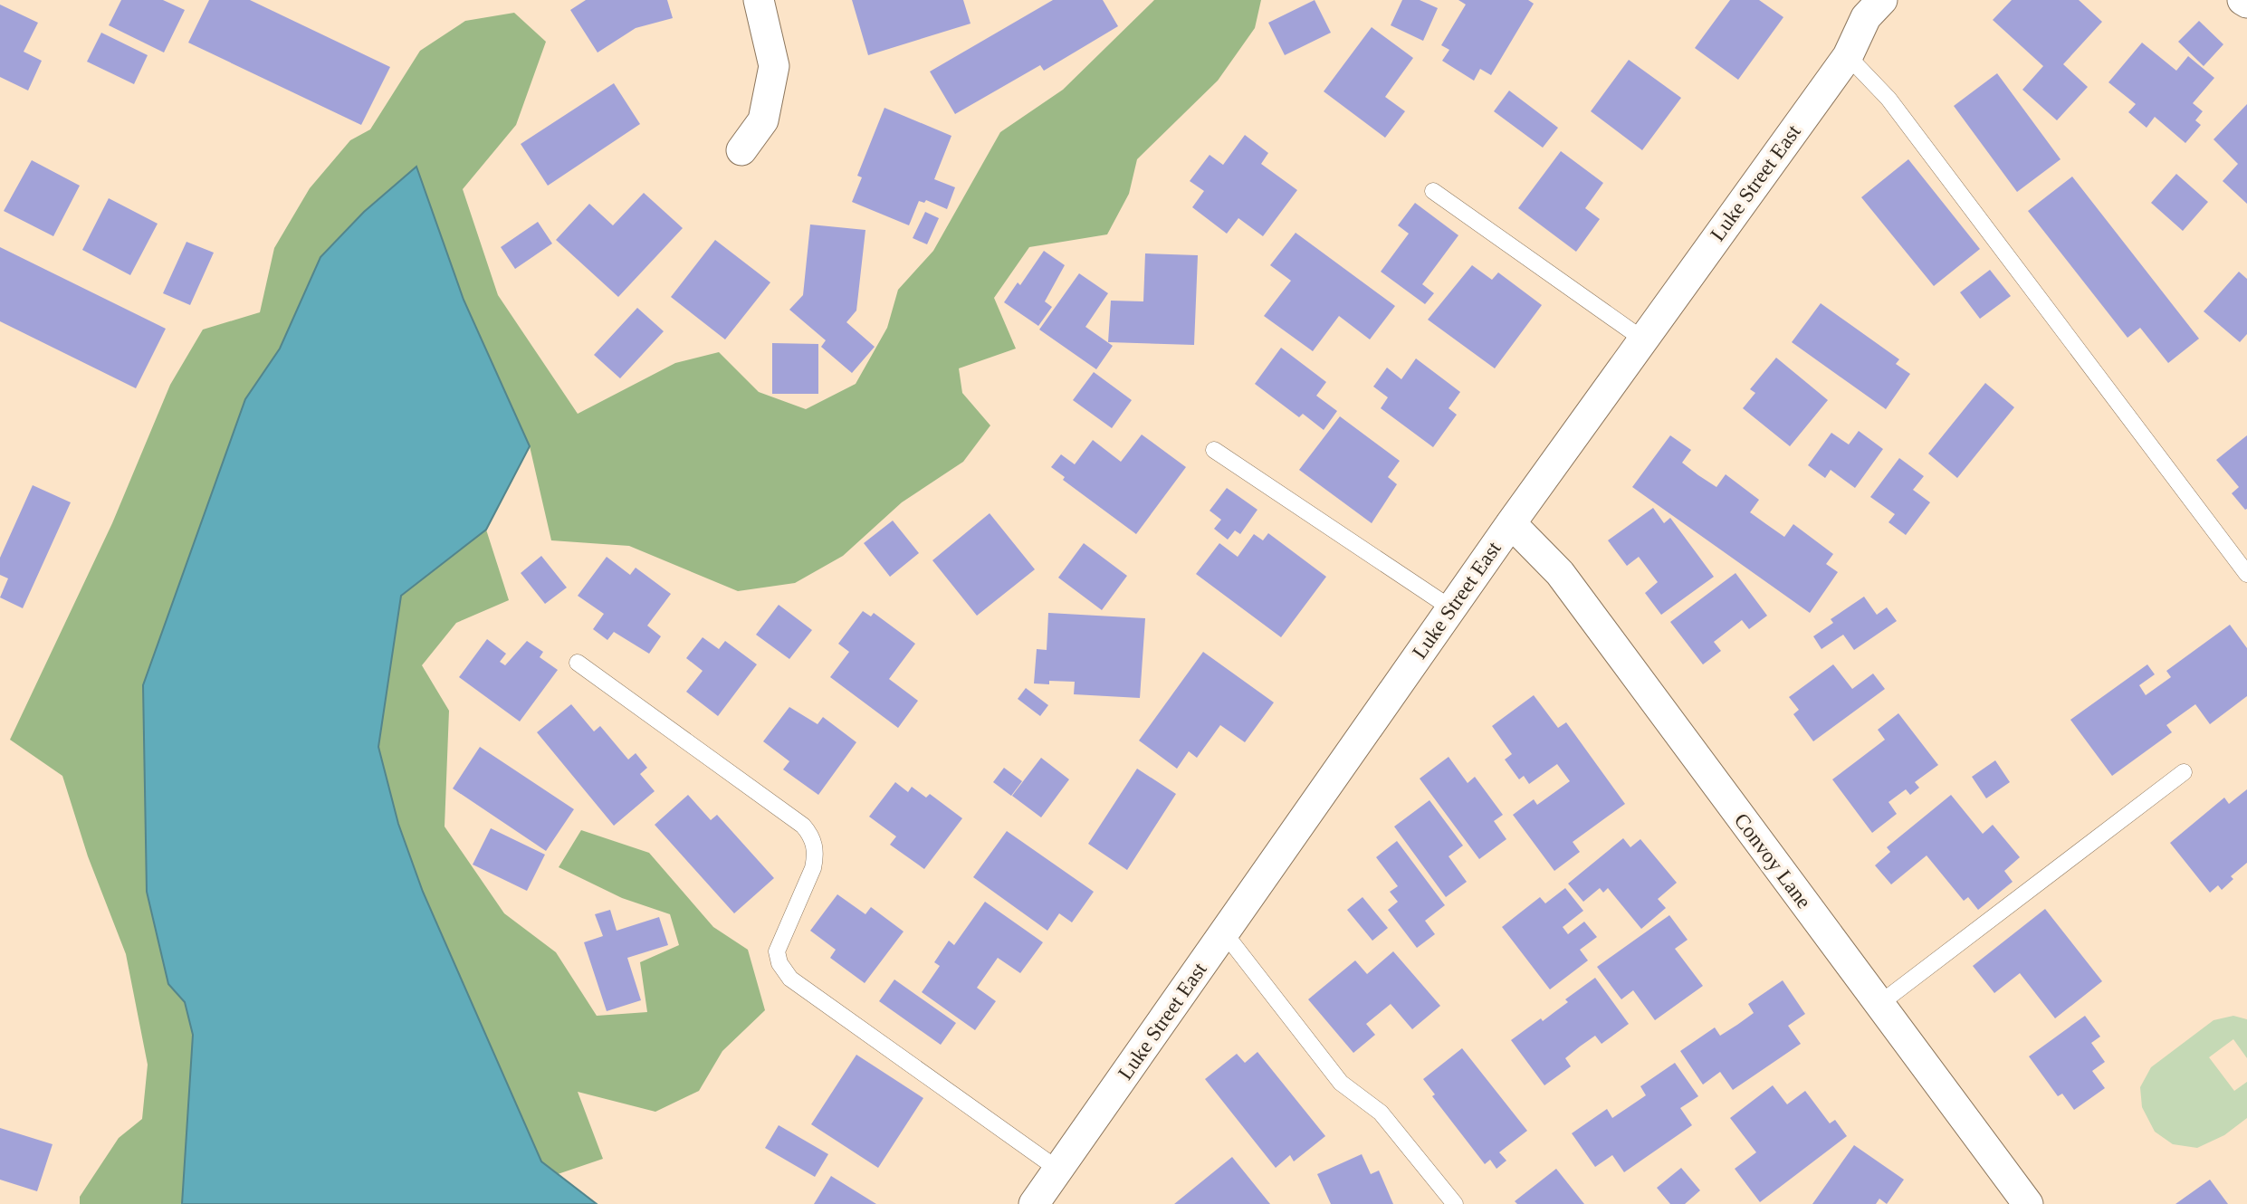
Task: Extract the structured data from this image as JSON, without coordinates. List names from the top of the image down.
{
  "streets": {
    "street": ["Luke Street East", "Convoy Lane"]
  },
  "crossings": [
    ["Luke Street East", "Convoy Lane"]
  ]
}
